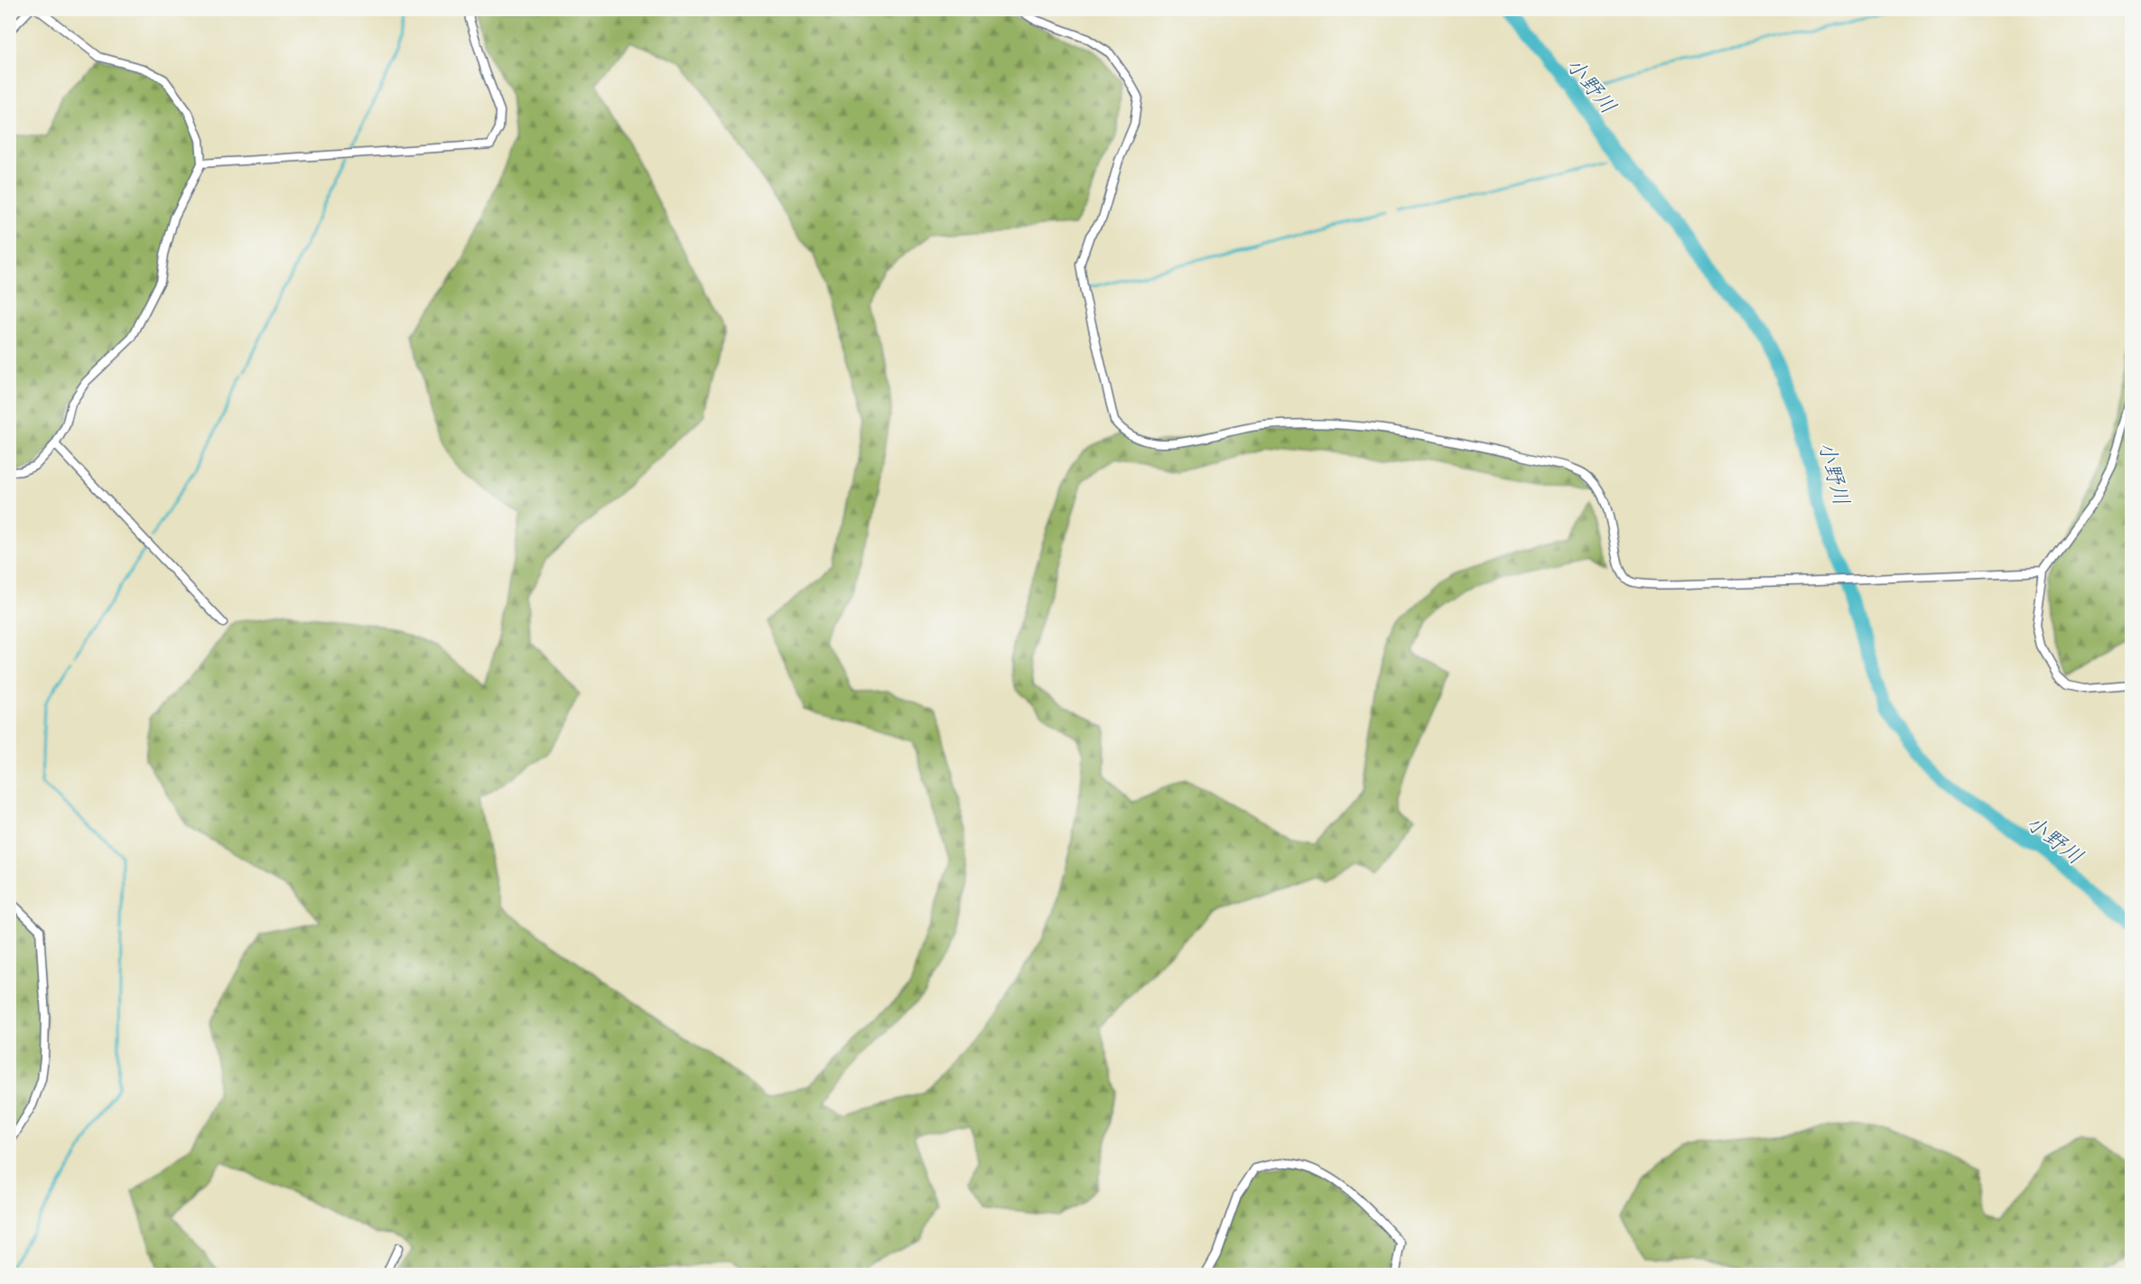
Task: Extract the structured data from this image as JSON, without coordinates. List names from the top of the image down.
{
  "water": ["小野川"]
}
